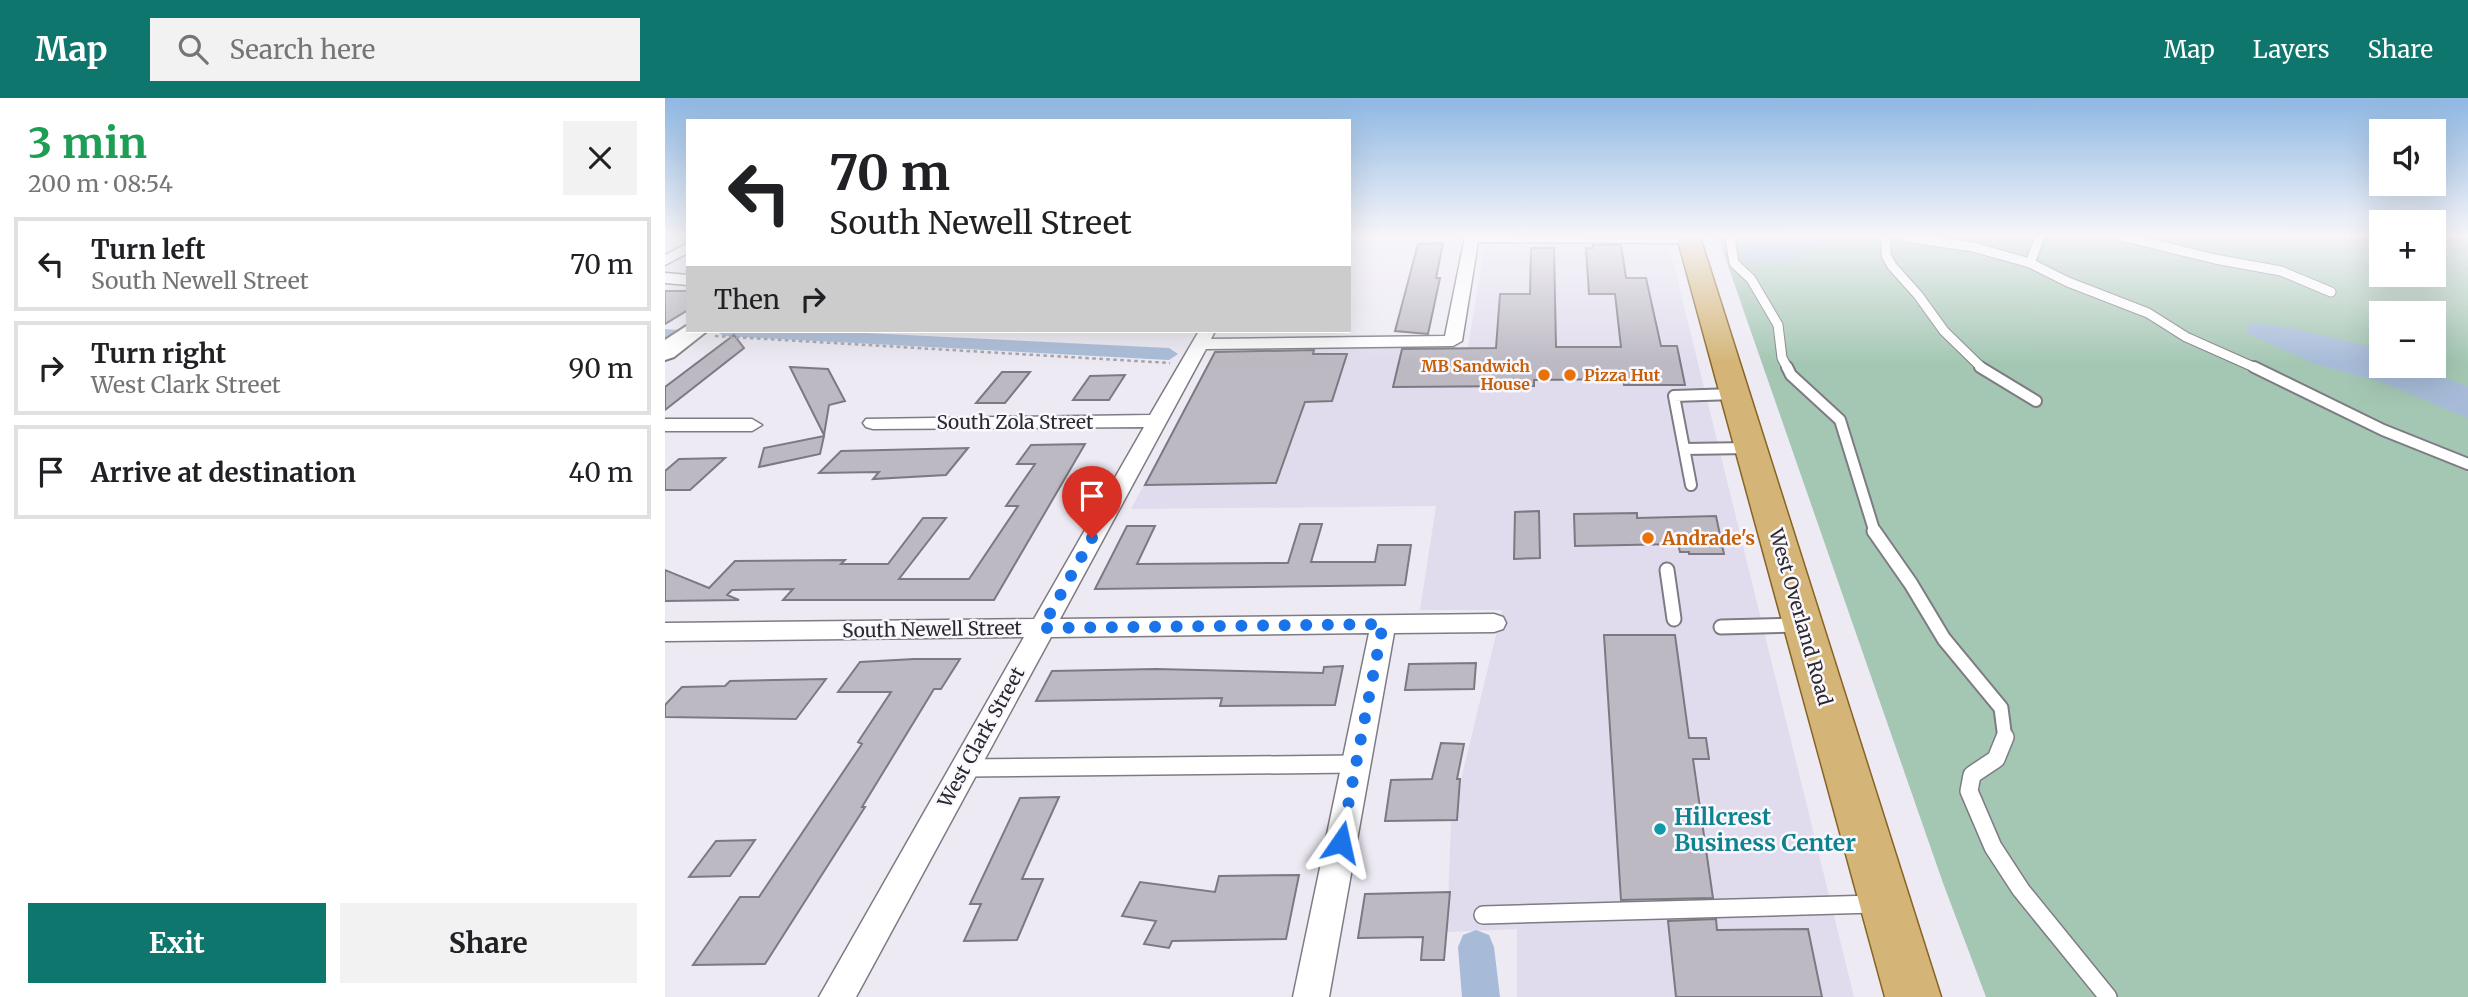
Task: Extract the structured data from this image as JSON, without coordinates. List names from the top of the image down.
{
  "streets": {
    "main road": ["West Overland Road"],
    "street": ["South Zola Street", "South Newell Street", "West Clark Street"]
  },
  "crossings": [
    ["South Zola Street", "West Clark Street"],
    ["South Newell Street", "West Clark Street"]
  ],
  "places": [
    "MB Sandwich House",
    "Pizza Hut",
    "Andrade's",
    "Hillcrest Business Center"
  ],
  "page": {
    "header": "Map",
    "search": "Search here",
    "nav": ["Map", "Layers", "Share"],
    "heading": ["3 min", "200 m · 08:54"],
    "map_buttons": ["+", "−"],
    "turn": ["70 m", "South Newell Street"],
    "list": [
      {
        "name": "Turn left",
        "note": "South Newell Street",
        "value": "70 m"
      },
      {
        "name": "Turn right",
        "note": "West Clark Street",
        "value": "90 m"
      },
      {
        "name": "Arrive at destination",
        "value": "40 m"
      }
    ],
    "then": "Then",
    "buttons": ["Exit", "Share"]
  }
}
